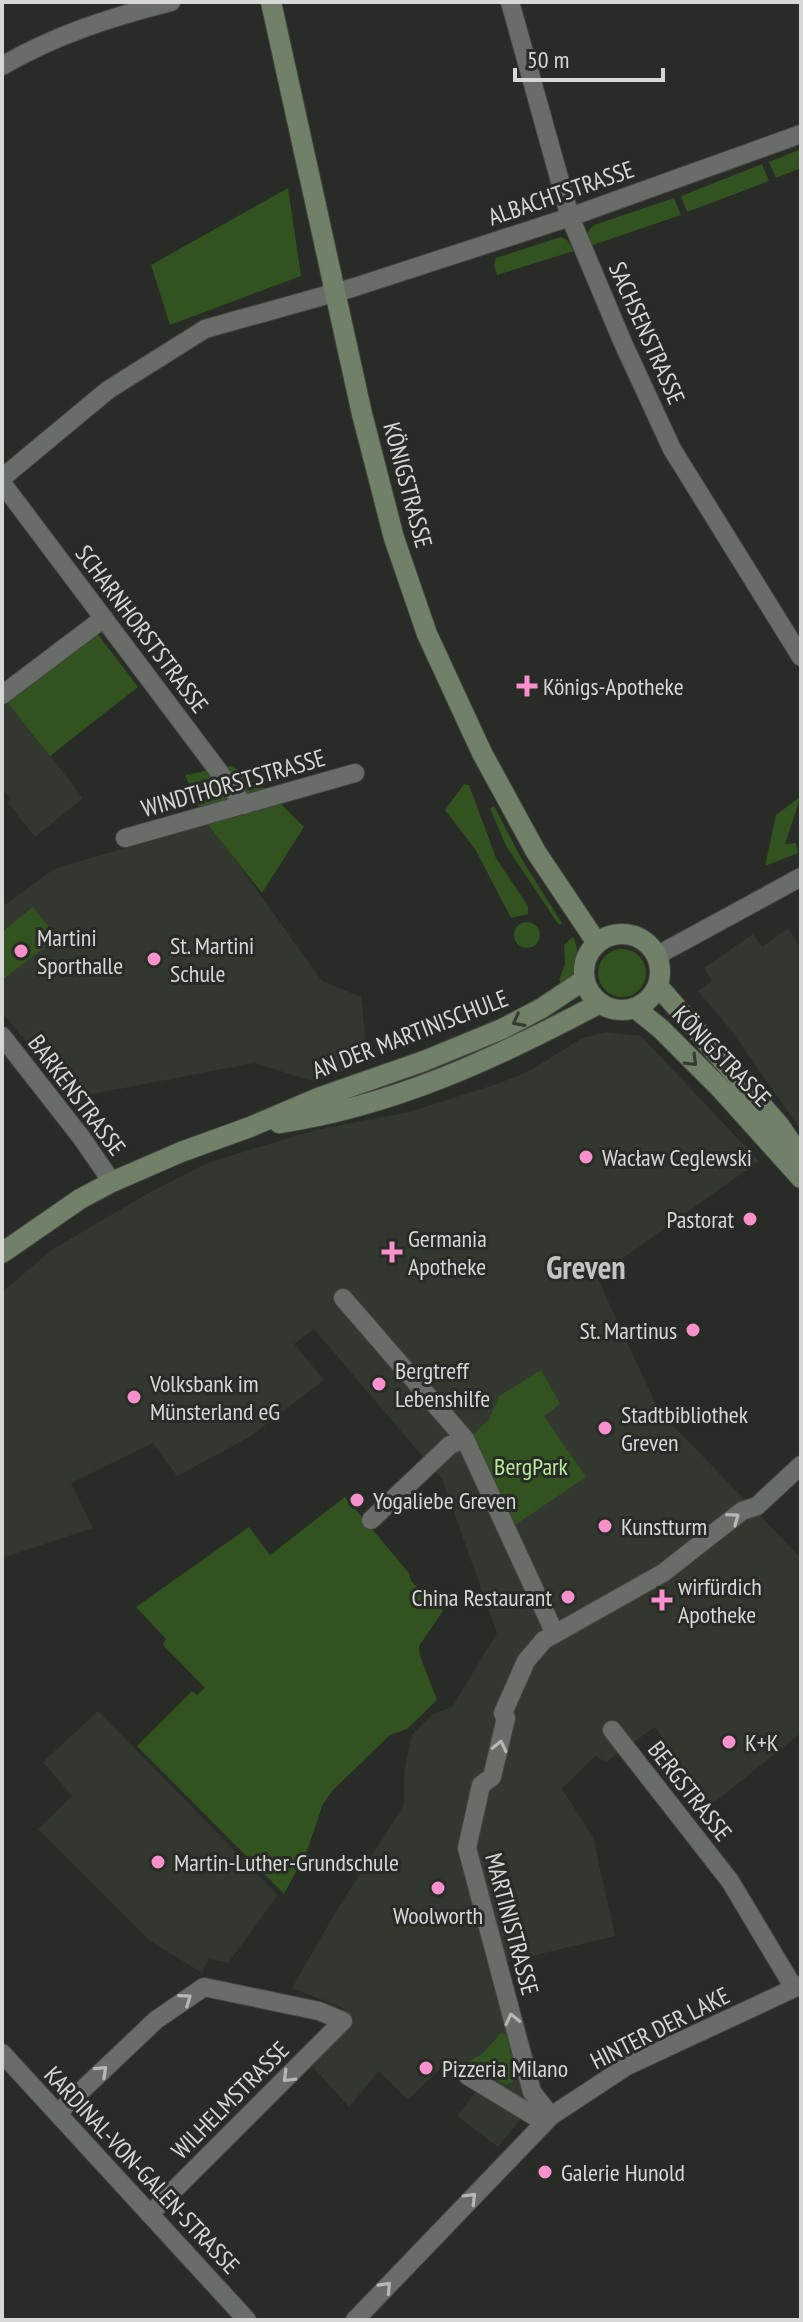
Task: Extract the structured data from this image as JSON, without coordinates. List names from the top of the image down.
{
  "streets": {
    "street": [
      "ALBACHTSTRASSE",
      "SACHSENSTRASSE",
      "KÖNIGSTRASSE",
      "SCHARNHORSTSTRASSE",
      "WINDTHORSTSTRASSE",
      "AN DER MARTINISCHULE",
      "BARKENSTRASSE",
      "BERGSTRASSE",
      "MARTINISTRASSE",
      "HINTER DER LAKE",
      "WILHELMSTRASSE",
      "KARDINAL-VON-GALEN-STRASSE"
    ]
  },
  "crossings": [
    ["ALBACHTSTRASSE", "SACHSENSTRASSE"],
    ["ALBACHTSTRASSE", "KÖNIGSTRASSE"],
    ["ALBACHTSTRASSE", "SCHARNHORSTSTRASSE"],
    ["KÖNIGSTRASSE", "AN DER MARTINISCHULE"],
    ["SCHARNHORSTSTRASSE", "WINDTHORSTSTRASSE"],
    ["AN DER MARTINISCHULE", "BARKENSTRASSE"],
    ["BERGSTRASSE", "HINTER DER LAKE"],
    ["MARTINISTRASSE", "HINTER DER LAKE"],
    ["WILHELMSTRASSE", "KARDINAL-VON-GALEN-STRASSE"]
  ],
  "one_way": ["MARTINISTRASSE"],
  "districts": ["Greven"],
  "parks": ["BergPark"],
  "places": {
    "health": ["Königs-Apotheke", "Germania Apotheke", "wirfürdich Apotheke"],
    "other": [
      "Martini Sporthalle",
      "St. Martini Schule",
      "Wacław Ceglewski",
      "Pastorat",
      "St. Martinus",
      "Bergtreff Lebenshilfe",
      "Volksbank im Münsterland eG",
      "Stadtbibliothek Greven",
      "Yogaliebe Greven",
      "Kunstturm",
      "China Restaurant",
      "K+K",
      "Martin-Luther-Grundschule",
      "Woolworth",
      "Pizzeria Milano",
      "Galerie Hunold"
    ]
  },
  "scale_bar": "50 m"
}
